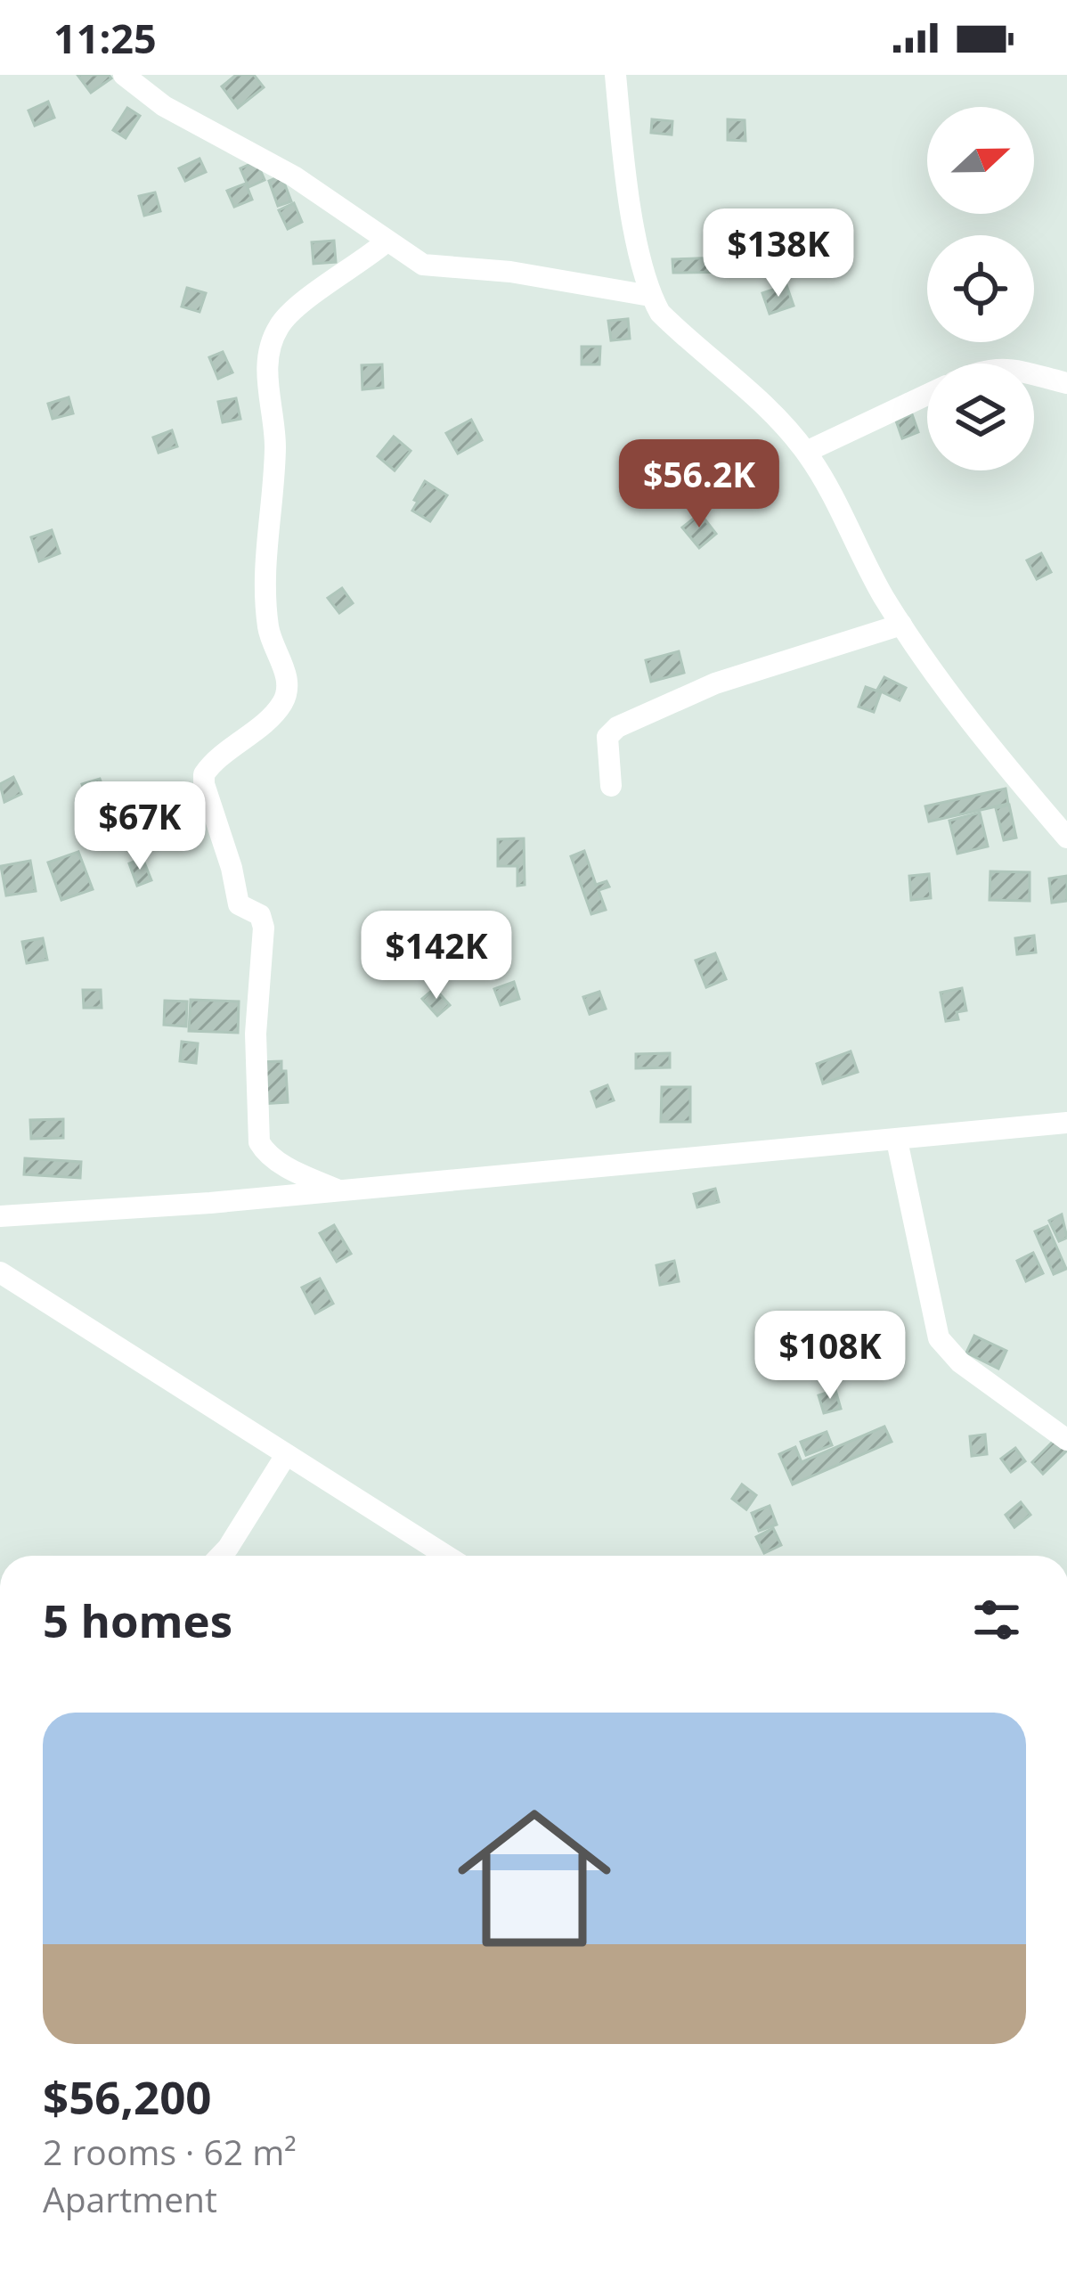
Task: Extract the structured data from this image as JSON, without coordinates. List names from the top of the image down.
{
  "north": "right",
  "page": {
    "status": "11:25",
    "price": [
      "$138K",
      "$56.2K",
      "$67K",
      "$142K",
      "$108K"
    ],
    "heading": "5 homes",
    "list": [
      {
        "name": "$56,200",
        "note": "2 rooms · 62 m² · Apartment"
      }
    ]
  }
}
